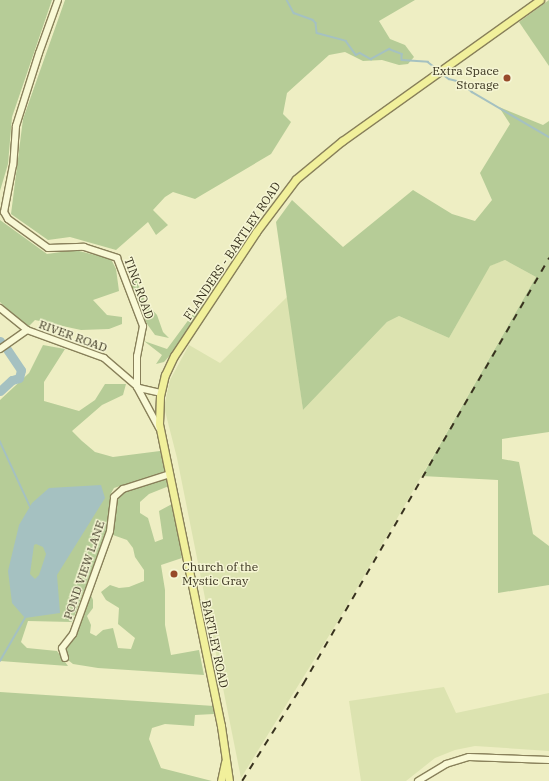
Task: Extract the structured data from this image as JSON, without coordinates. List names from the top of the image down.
{
  "streets": {
    "main road": ["FLANDERS - BARTLEY ROAD", "BARTLEY ROAD"],
    "street": ["TINC ROAD", "RIVER ROAD", "POND VIEW LANE"]
  },
  "crossings": [
    ["FLANDERS - BARTLEY ROAD", "RIVER ROAD"],
    ["FLANDERS - BARTLEY ROAD", "BARTLEY ROAD"],
    ["TINC ROAD", "RIVER ROAD"],
    ["RIVER ROAD", "BARTLEY ROAD"],
    ["POND VIEW LANE", "BARTLEY ROAD"]
  ],
  "places": ["Extra Space Storage", "Church of the Mystic Gray"]
}
